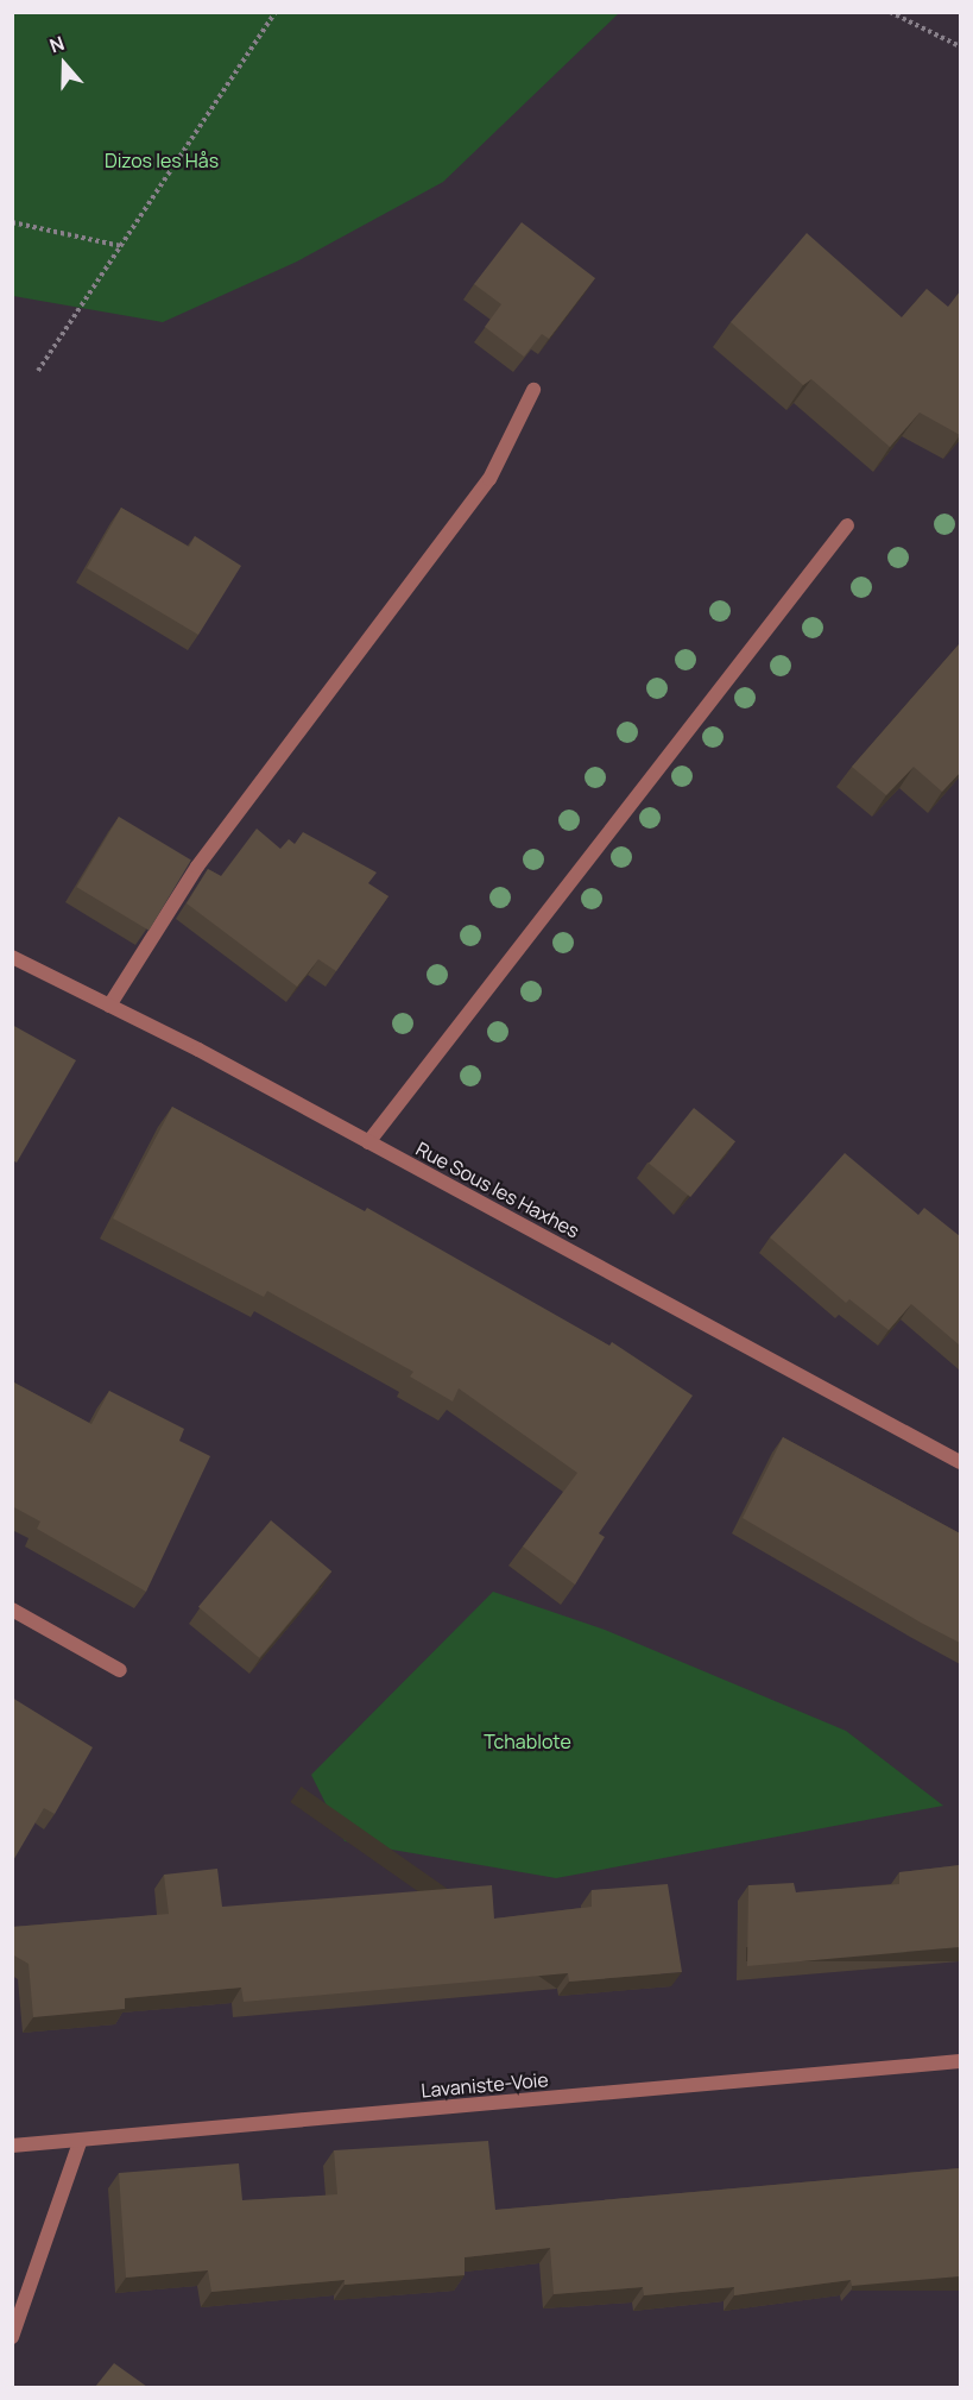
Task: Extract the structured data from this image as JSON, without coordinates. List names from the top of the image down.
{
  "streets": {
    "street": ["Rue Sous les Haxhes", "Lavaniste-Voie"]
  },
  "parks": ["Dizos les Hås", "Tchablote"],
  "north": "top"
}
